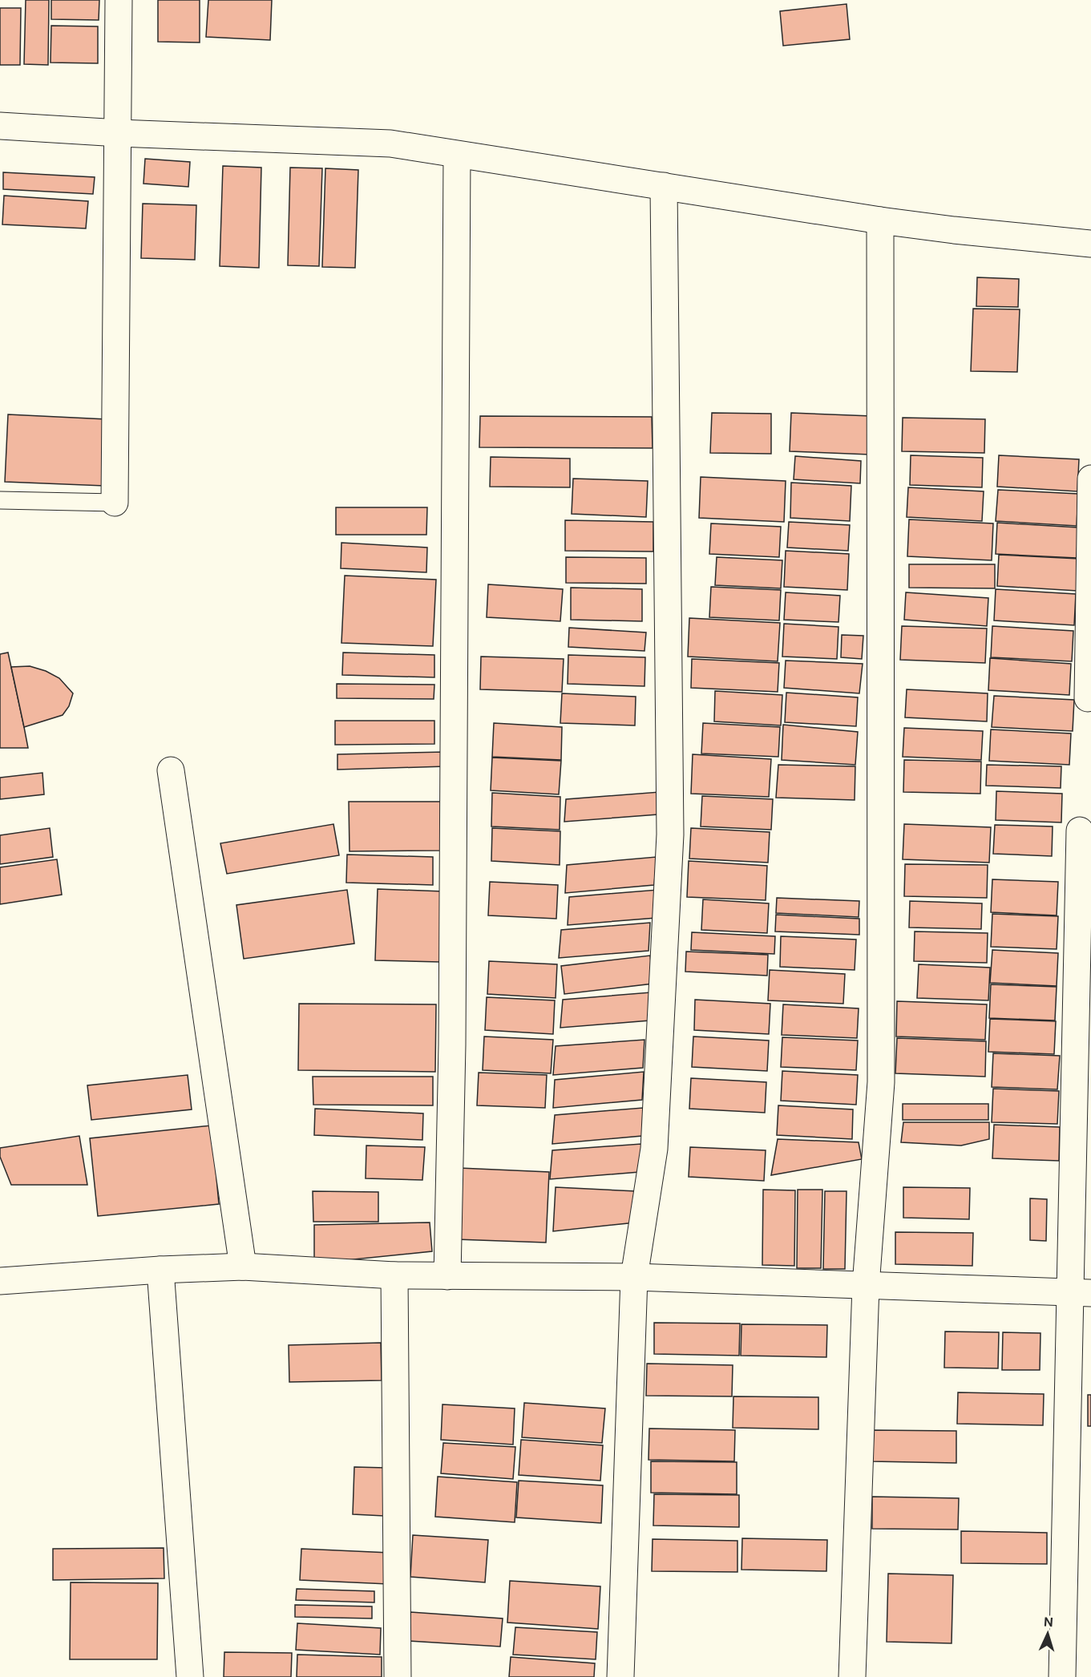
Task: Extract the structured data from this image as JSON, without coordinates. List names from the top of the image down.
{
  "north": "top"
}
